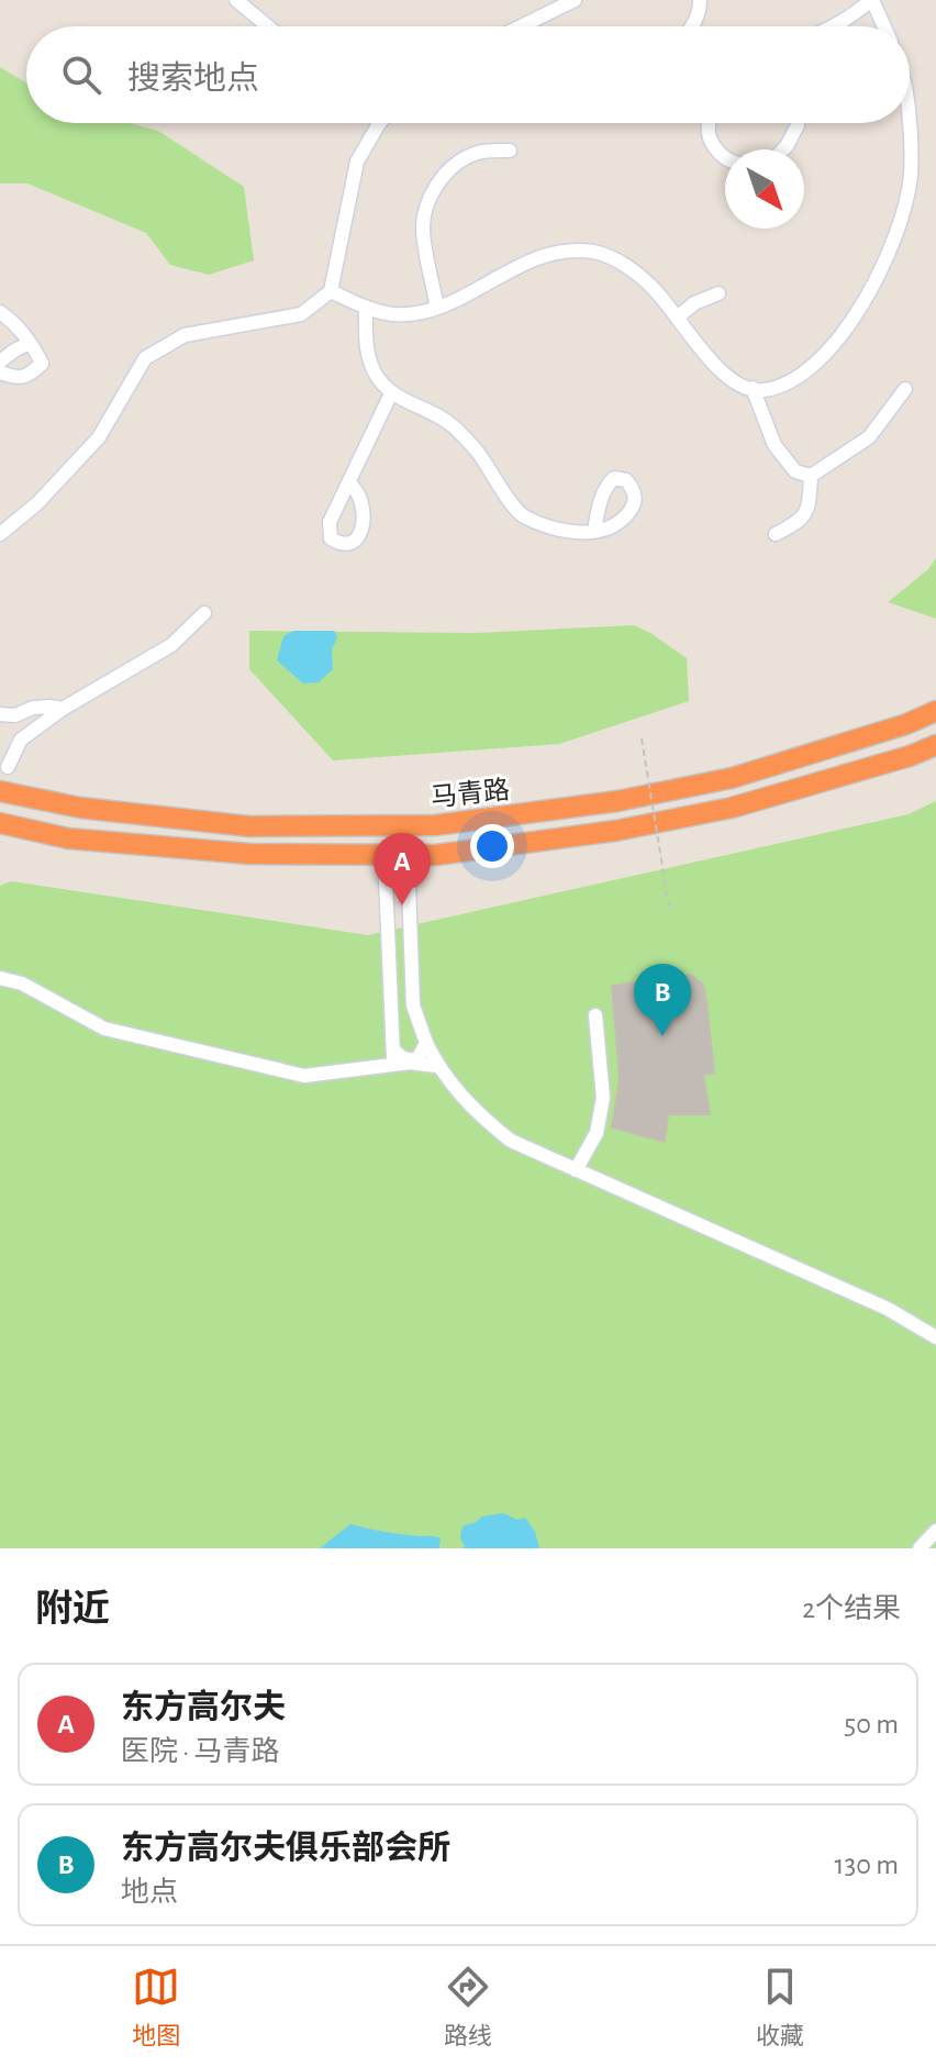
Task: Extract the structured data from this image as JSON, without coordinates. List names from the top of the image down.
{
  "streets": {
    "highway": ["马青路"]
  },
  "north": "bottom right",
  "page": {
    "search": "搜索地点",
    "pins": ["A", "B"],
    "heading": ["附近", "2个结果"],
    "list": [
      {
        "mark": "A",
        "name": "东方高尔夫",
        "note": "医院 · 马青路",
        "value": "50 m"
      },
      {
        "mark": "B",
        "name": "东方高尔夫俱乐部会所",
        "note": "地点",
        "value": "130 m"
      }
    ],
    "nav": ["地图", "路线", "收藏"]
  }
}
